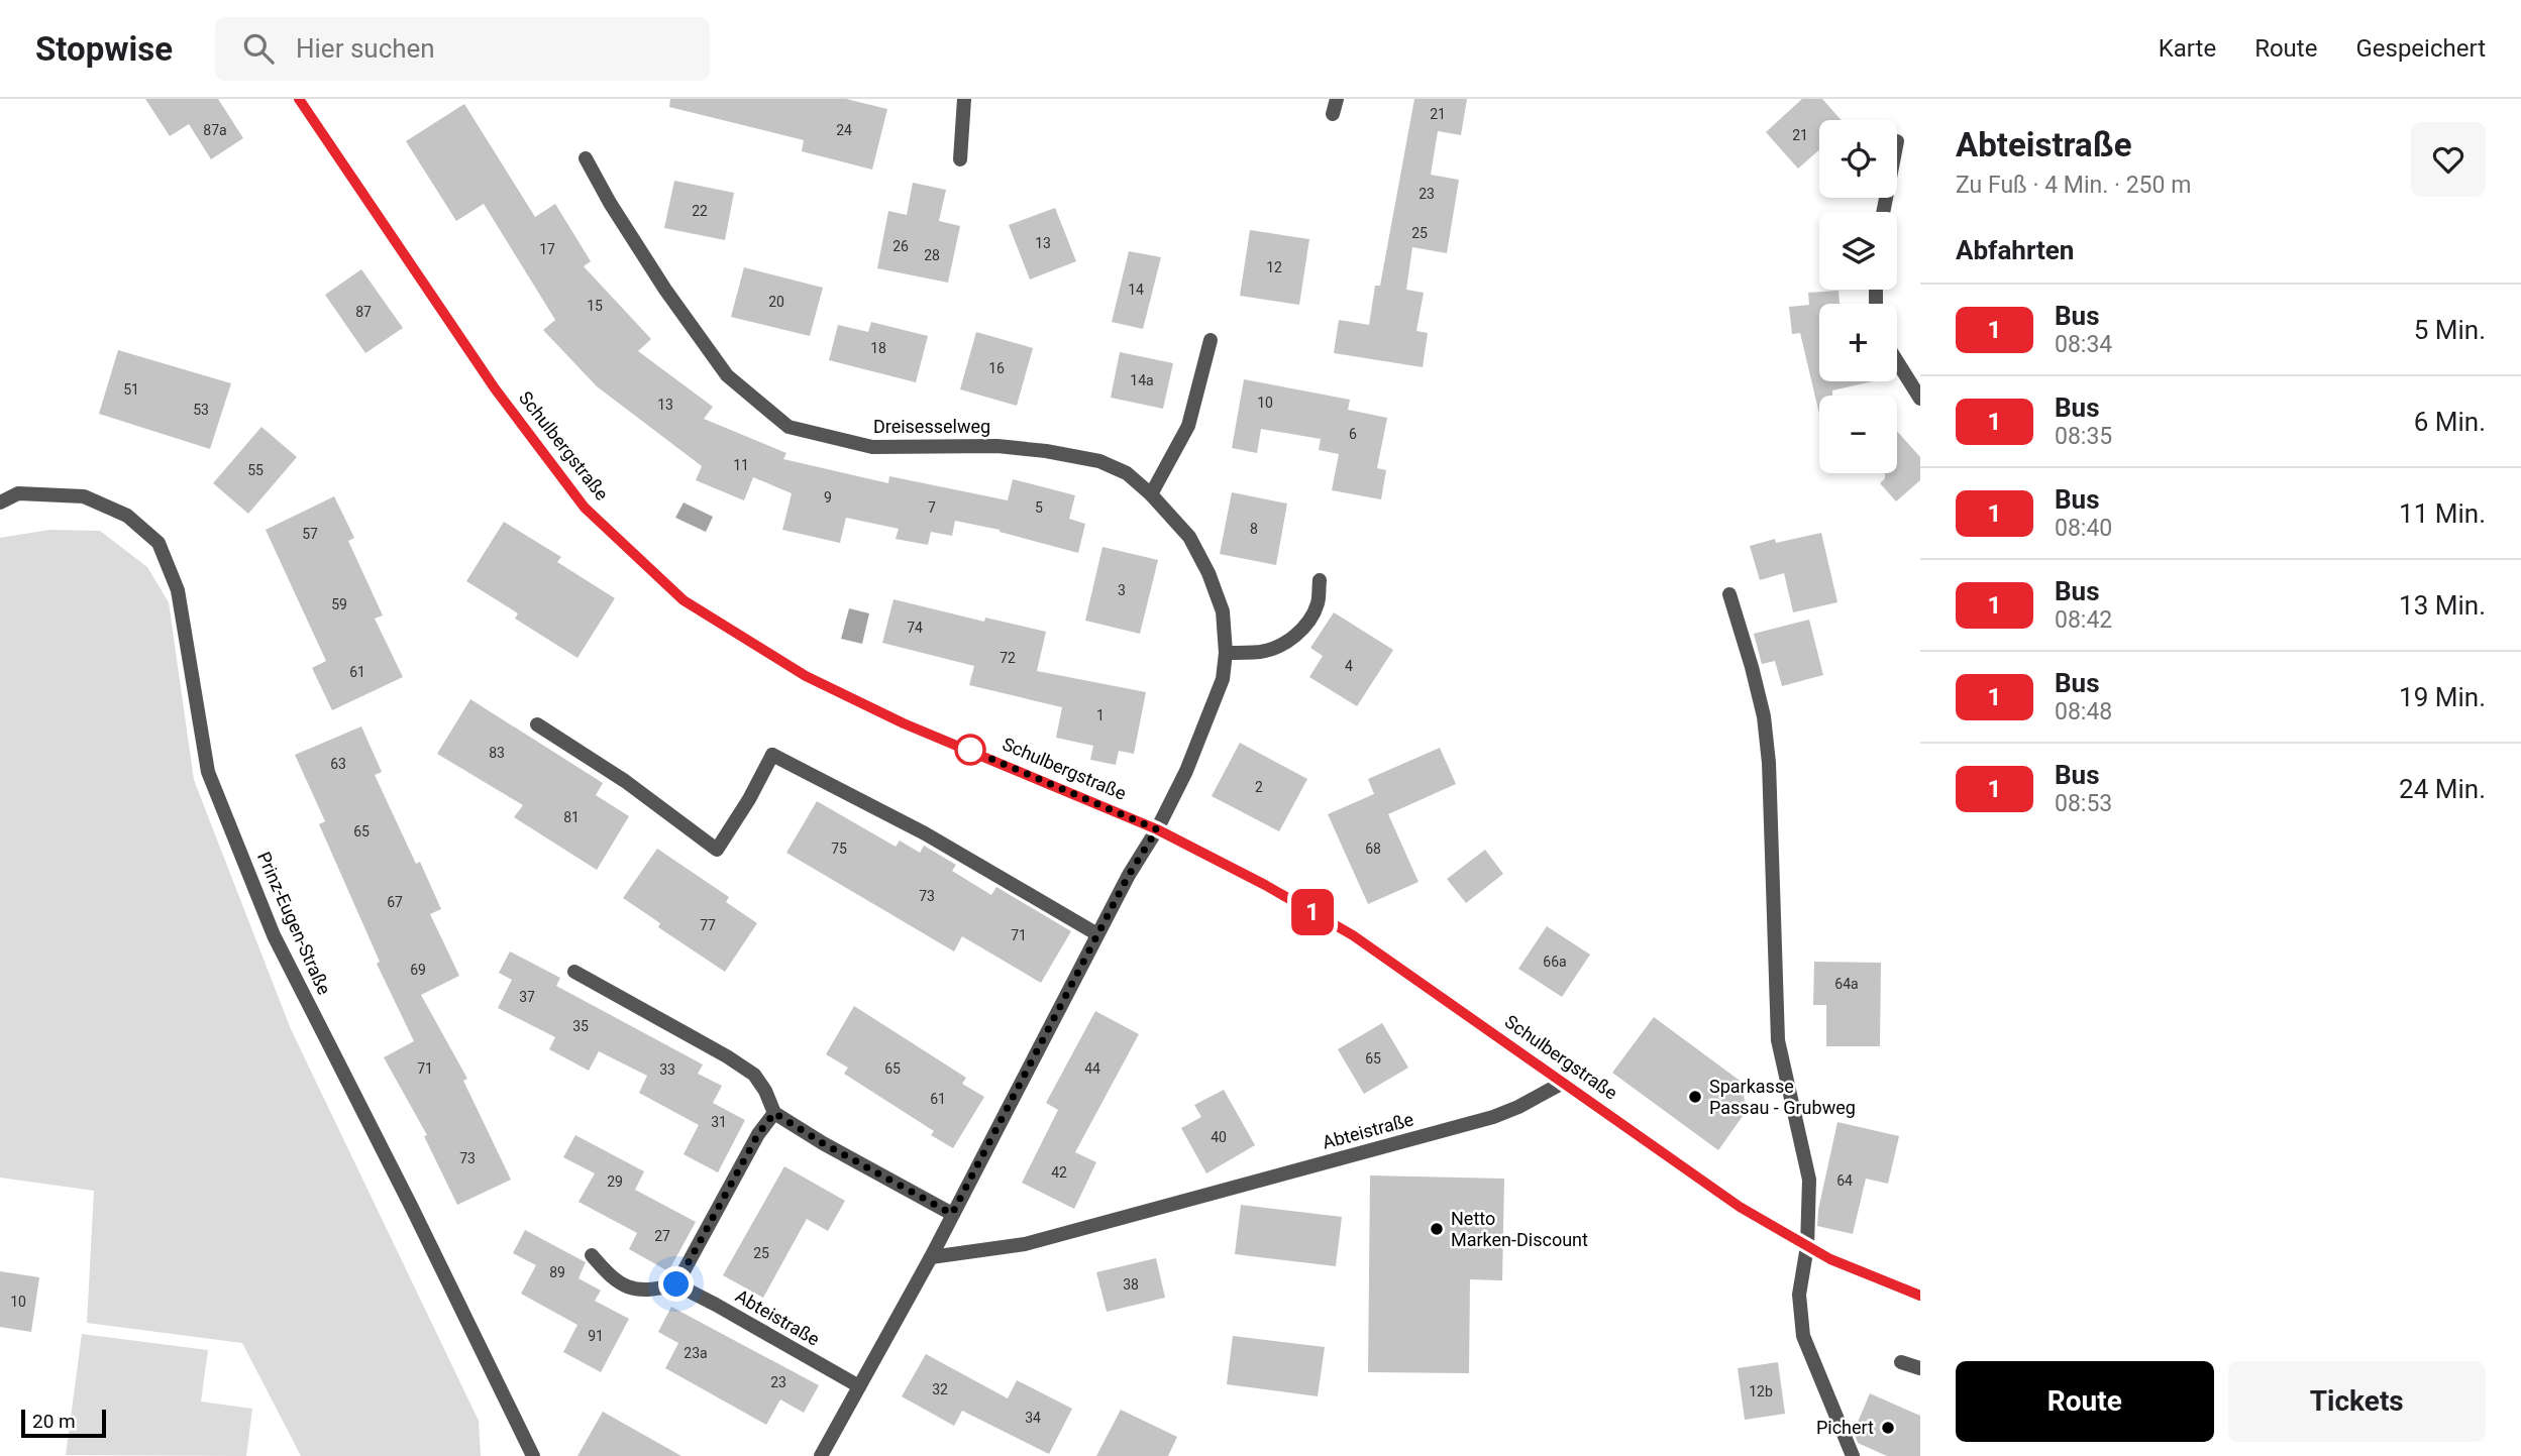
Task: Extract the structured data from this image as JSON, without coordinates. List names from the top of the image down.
{
  "streets": {
    "street": [
      "Dreisesselweg",
      "Schulbergstraße",
      "Prinz-Eugen-Straße",
      "Abteistraße"
    ]
  },
  "crossings": [
    ["Dreisesselweg", "Schulbergstraße"],
    ["Schulbergstraße", "Abteistraße"]
  ],
  "places": ["Sparkasse Passau - Grubweg", "Netto Marken-Discount", "Pichert"],
  "lines": ["bus line 1"],
  "house_numbers": [
    "21",
    "87a",
    "24",
    "21",
    "23",
    "22",
    "25",
    "13",
    "26",
    "17",
    "28",
    "12",
    "14",
    "20",
    "15",
    "87",
    "18",
    "16",
    "14a",
    "51",
    "10",
    "13",
    "53",
    "6",
    "11",
    "55",
    "9",
    "7",
    "5",
    "8",
    "57",
    "3",
    "59",
    "74",
    "72",
    "4",
    "61",
    "1",
    "83",
    "63",
    "2",
    "81",
    "65",
    "75",
    "68",
    "73",
    "67",
    "77",
    "71",
    "66a",
    "69",
    "64a",
    "37",
    "35",
    "65",
    "71",
    "65",
    "44",
    "33",
    "61",
    "31",
    "40",
    "73",
    "42",
    "64",
    "29",
    "27",
    "25",
    "89",
    "38",
    "10",
    "91",
    "23a",
    "23",
    "32",
    "12b",
    "34"
  ],
  "scale_bar": "20 m",
  "page": {
    "header": "Stopwise",
    "search": "Hier suchen",
    "nav": ["Karte", "Route", "Gespeichert"],
    "on_map": "1",
    "heading": [
      ["Abteistraße", "Zu Fuß · 4 Min. · 250 m"],
      "Abfahrten"
    ],
    "map_buttons": ["+", "−"],
    "list": [
      {
        "mark": "1",
        "name": "Bus",
        "note": "08:34",
        "value": "5 Min."
      },
      {
        "mark": "1",
        "name": "Bus",
        "note": "08:35",
        "value": "6 Min."
      },
      {
        "mark": "1",
        "name": "Bus",
        "note": "08:40",
        "value": "11 Min."
      },
      {
        "mark": "1",
        "name": "Bus",
        "note": "08:42",
        "value": "13 Min."
      },
      {
        "mark": "1",
        "name": "Bus",
        "note": "08:48",
        "value": "19 Min."
      },
      {
        "mark": "1",
        "name": "Bus",
        "note": "08:53",
        "value": "24 Min."
      }
    ],
    "buttons": ["Route", "Tickets"],
    "scale": "20 m"
  }
}
